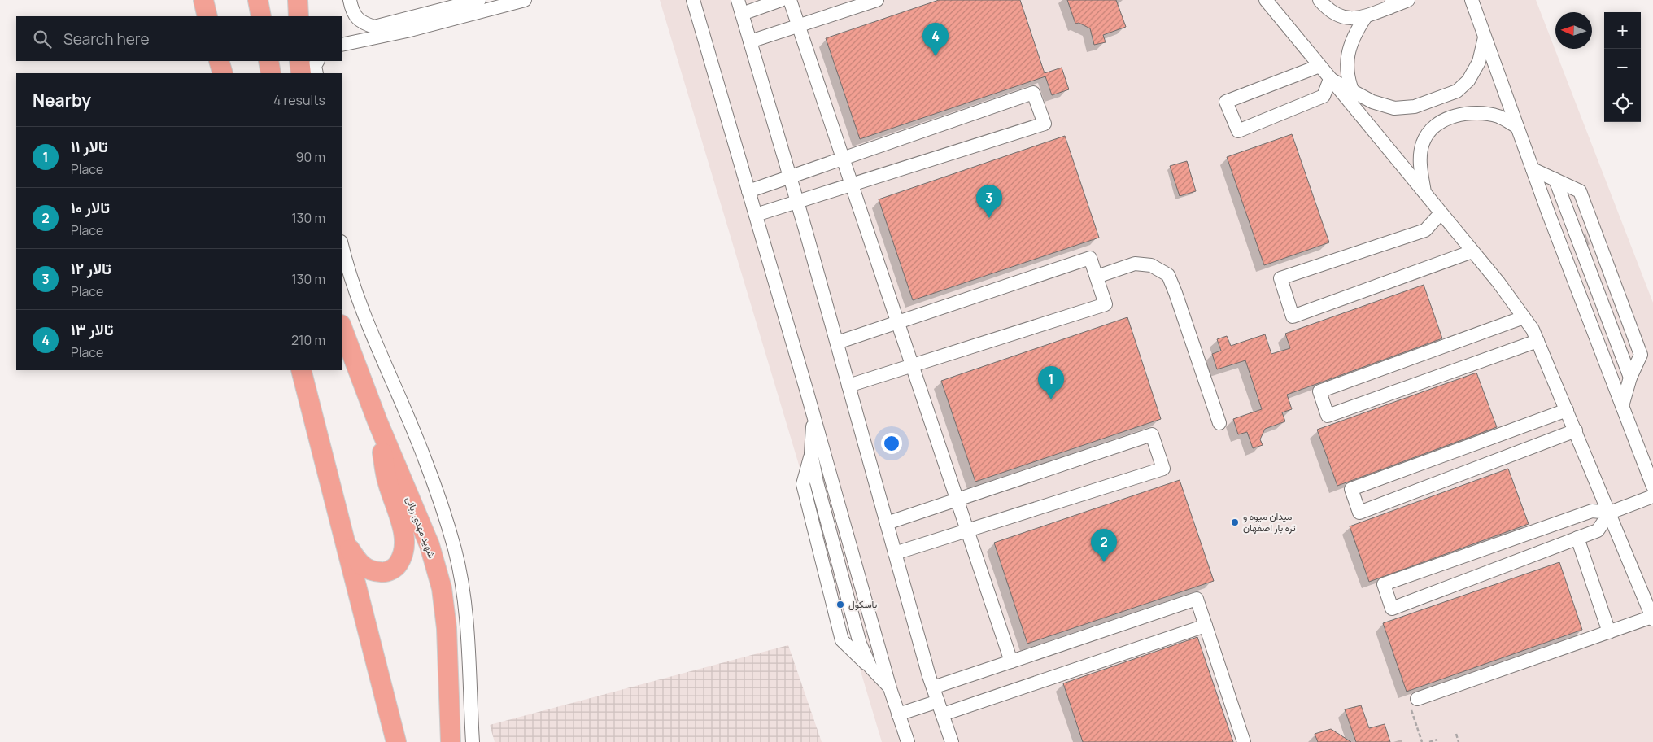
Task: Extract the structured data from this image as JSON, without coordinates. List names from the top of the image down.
{
  "streets": {
    "highway": ["شهید مهدی ربانی"]
  },
  "places": ["میدان میوه و تره بار اصفهان", "باسكول"],
  "north": "left",
  "page": {
    "map_buttons": ["+", "−"],
    "search": "Search here",
    "pins": [
      "4",
      "3",
      "1",
      "2"
    ],
    "heading": ["Nearby", "4 results"],
    "list": [
      {
        "mark": "1",
        "name": "تالار ۱۱",
        "note": "Place",
        "value": "90 m"
      },
      {
        "mark": "2",
        "name": "تالار ۱۰",
        "note": "Place",
        "value": "130 m"
      },
      {
        "mark": "3",
        "name": "تالار ۱۲",
        "note": "Place",
        "value": "130 m"
      },
      {
        "mark": "4",
        "name": "تالار ۱۳",
        "note": "Place",
        "value": "210 m"
      }
    ]
  }
}
